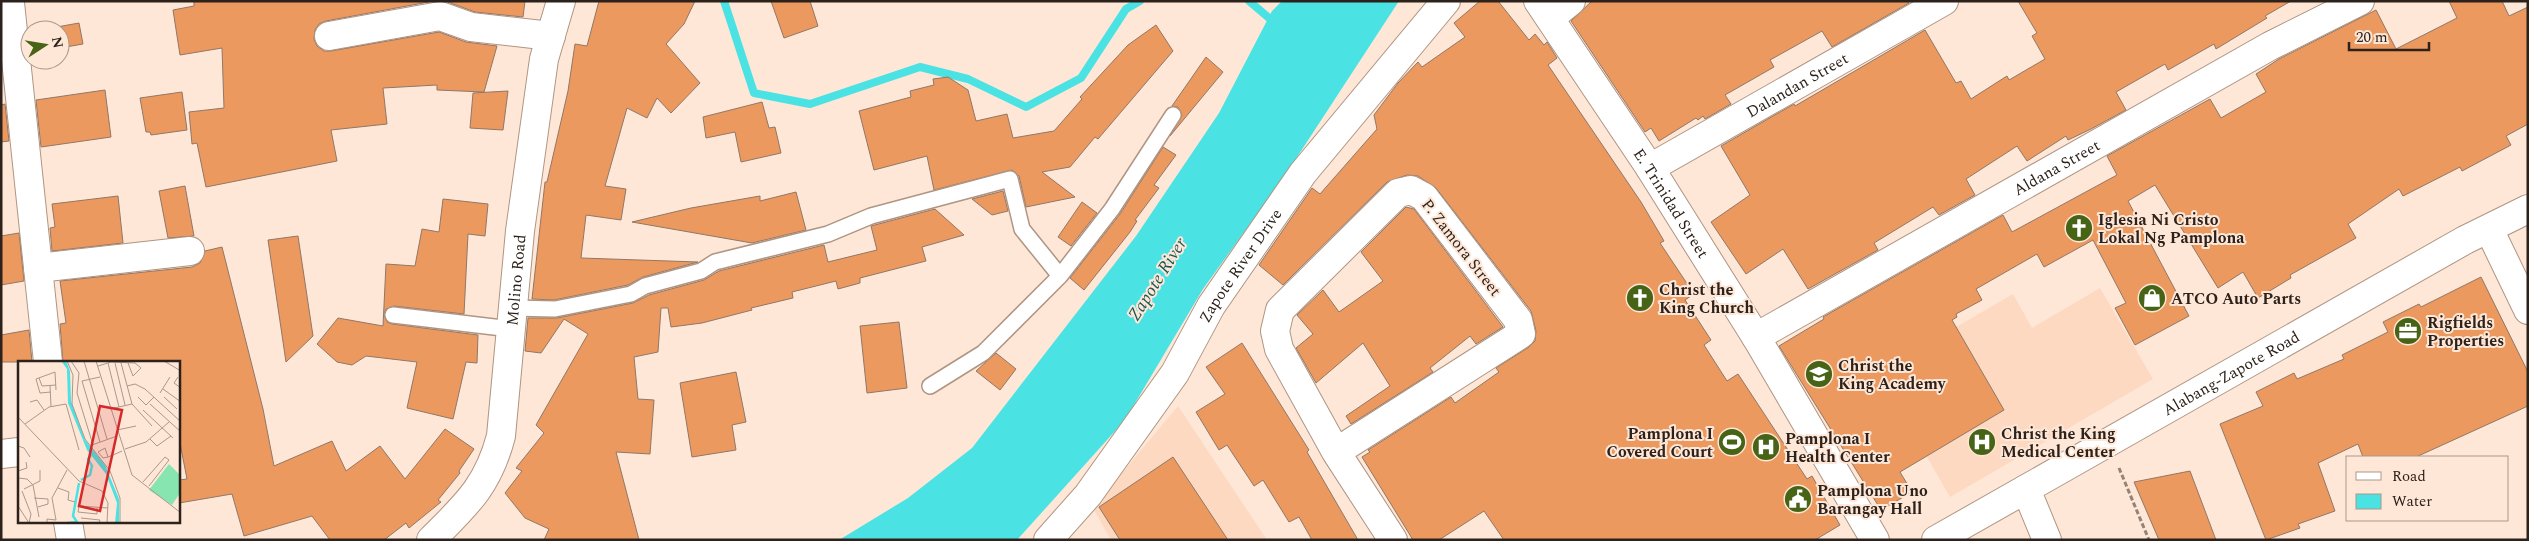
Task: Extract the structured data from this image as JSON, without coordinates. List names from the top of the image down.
{
  "streets": {
    "main road": [
      "Dalandan Street",
      "Aldana Street",
      "E. Trinidad Street",
      "P. Zamora Street",
      "Zapote River Drive",
      "Molino Road",
      "Alabang-Zapote Road"
    ]
  },
  "crossings": [
    ["Dalandan Street", "E. Trinidad Street"],
    ["Aldana Street", "E. Trinidad Street"]
  ],
  "water": ["Zapote River"],
  "places": {
    "church": ["Iglesia Ni Cristo Lokal Ng Pamplona", "Christ the King Church"],
    "shop": ["ATCO Auto Parts"],
    "office": ["Rigfields Properties"],
    "school or university": ["Christ the King Academy"],
    "sports": ["Pamplona I Covered Court"],
    "hospital": ["Christ the King Medical Center", "Pamplona I Health Center"],
    "public building": ["Pamplona Uno Barangay Hall"]
  },
  "legend": ["Road", "Water"],
  "scale_bar": "20 m",
  "north": "right"
}
